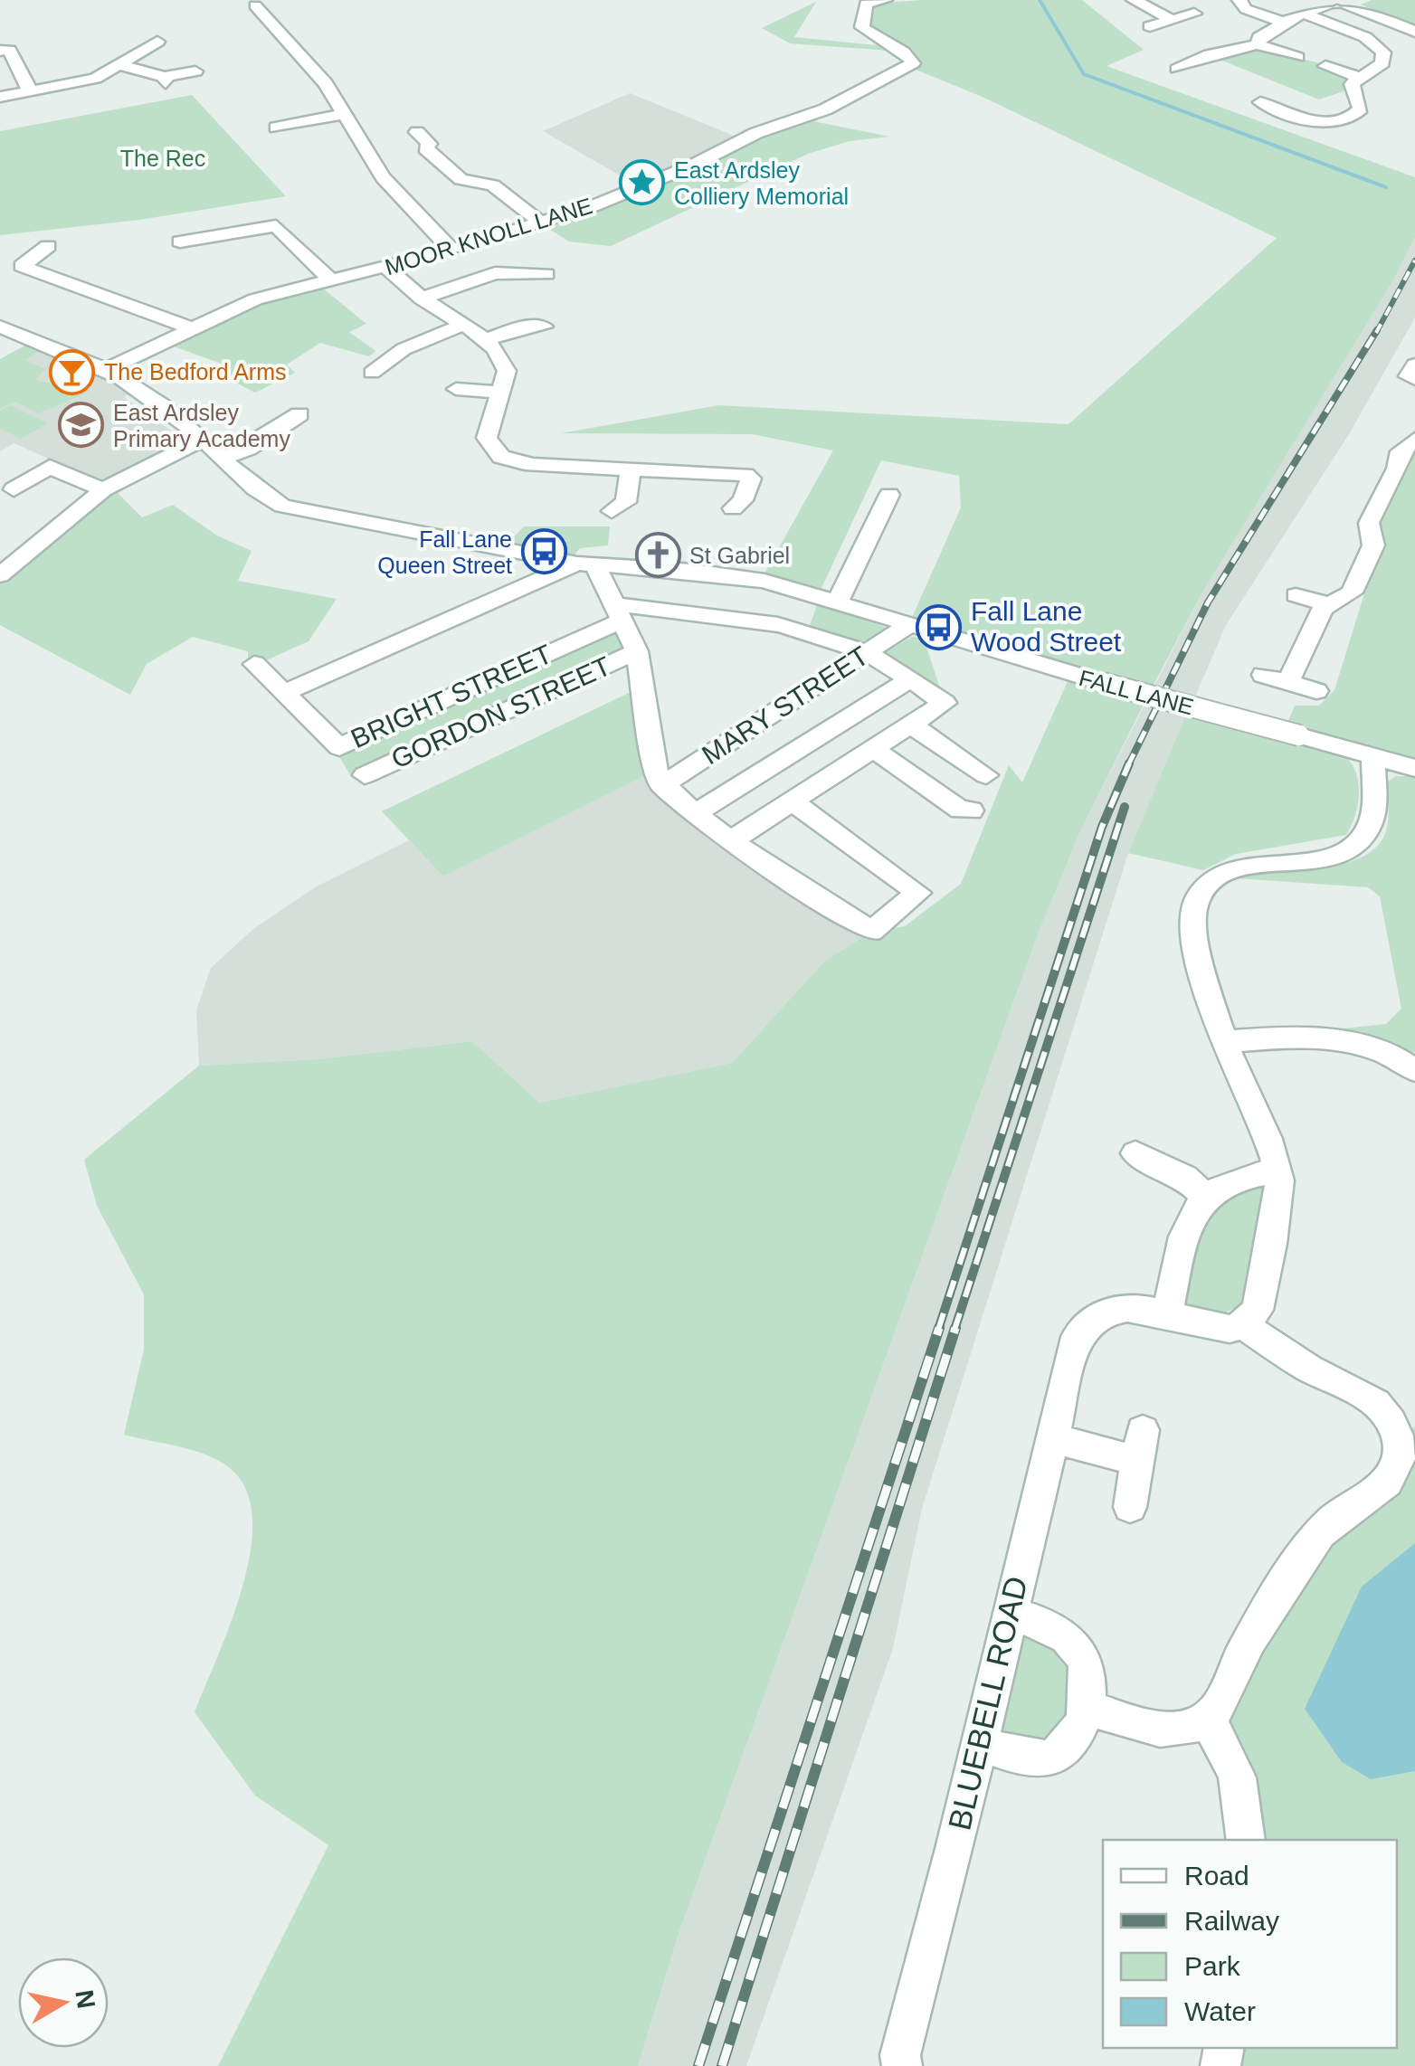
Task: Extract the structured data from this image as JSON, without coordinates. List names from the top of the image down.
{
  "streets": {
    "street": [
      "MOOR KNOLL LANE",
      "FALL LANE",
      "BRIGHT STREET",
      "MARY STREET",
      "GORDON STREET",
      "BLUEBELL ROAD"
    ]
  },
  "crossings": [
    ["MOOR KNOLL LANE", "FALL LANE"],
    ["FALL LANE", "MARY STREET"]
  ],
  "parks": ["The Rec"],
  "places": {
    "place": ["East Ardsley Colliery Memorial"],
    "bar": ["The Bedford Arms"],
    "school or university": ["East Ardsley Primary Academy"],
    "bus stop": ["Fall Lane Queen Street", "Fall Lane Wood Street"],
    "church": ["St Gabriel"]
  },
  "legend": [
    "Road",
    "Railway",
    "Park",
    "Water"
  ],
  "north": "right"
}
